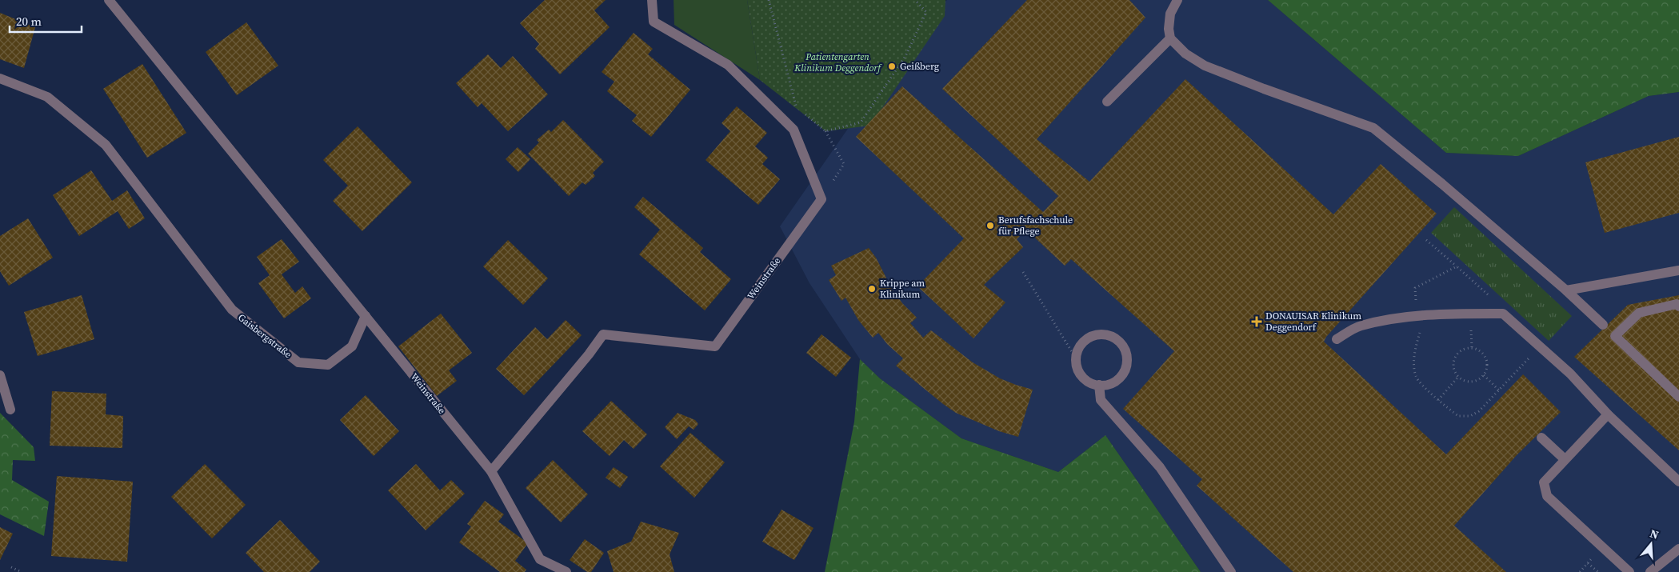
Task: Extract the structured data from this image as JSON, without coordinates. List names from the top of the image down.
{
  "streets": {
    "street": ["Weinstraße", "Gaisbergstraße"]
  },
  "crossings": [
    ["Weinstraße", "Gaisbergstraße"]
  ],
  "parks": ["Patientengarten Klinikum Deggendorf"],
  "places": {
    "other": ["Geißberg", "Berufsfachschule für Pflege", "Krippe am Klinikum"],
    "health": ["DONAUISAR Klinikum Deggendorf"]
  },
  "scale_bar": "20 m",
  "north": "top"
}
